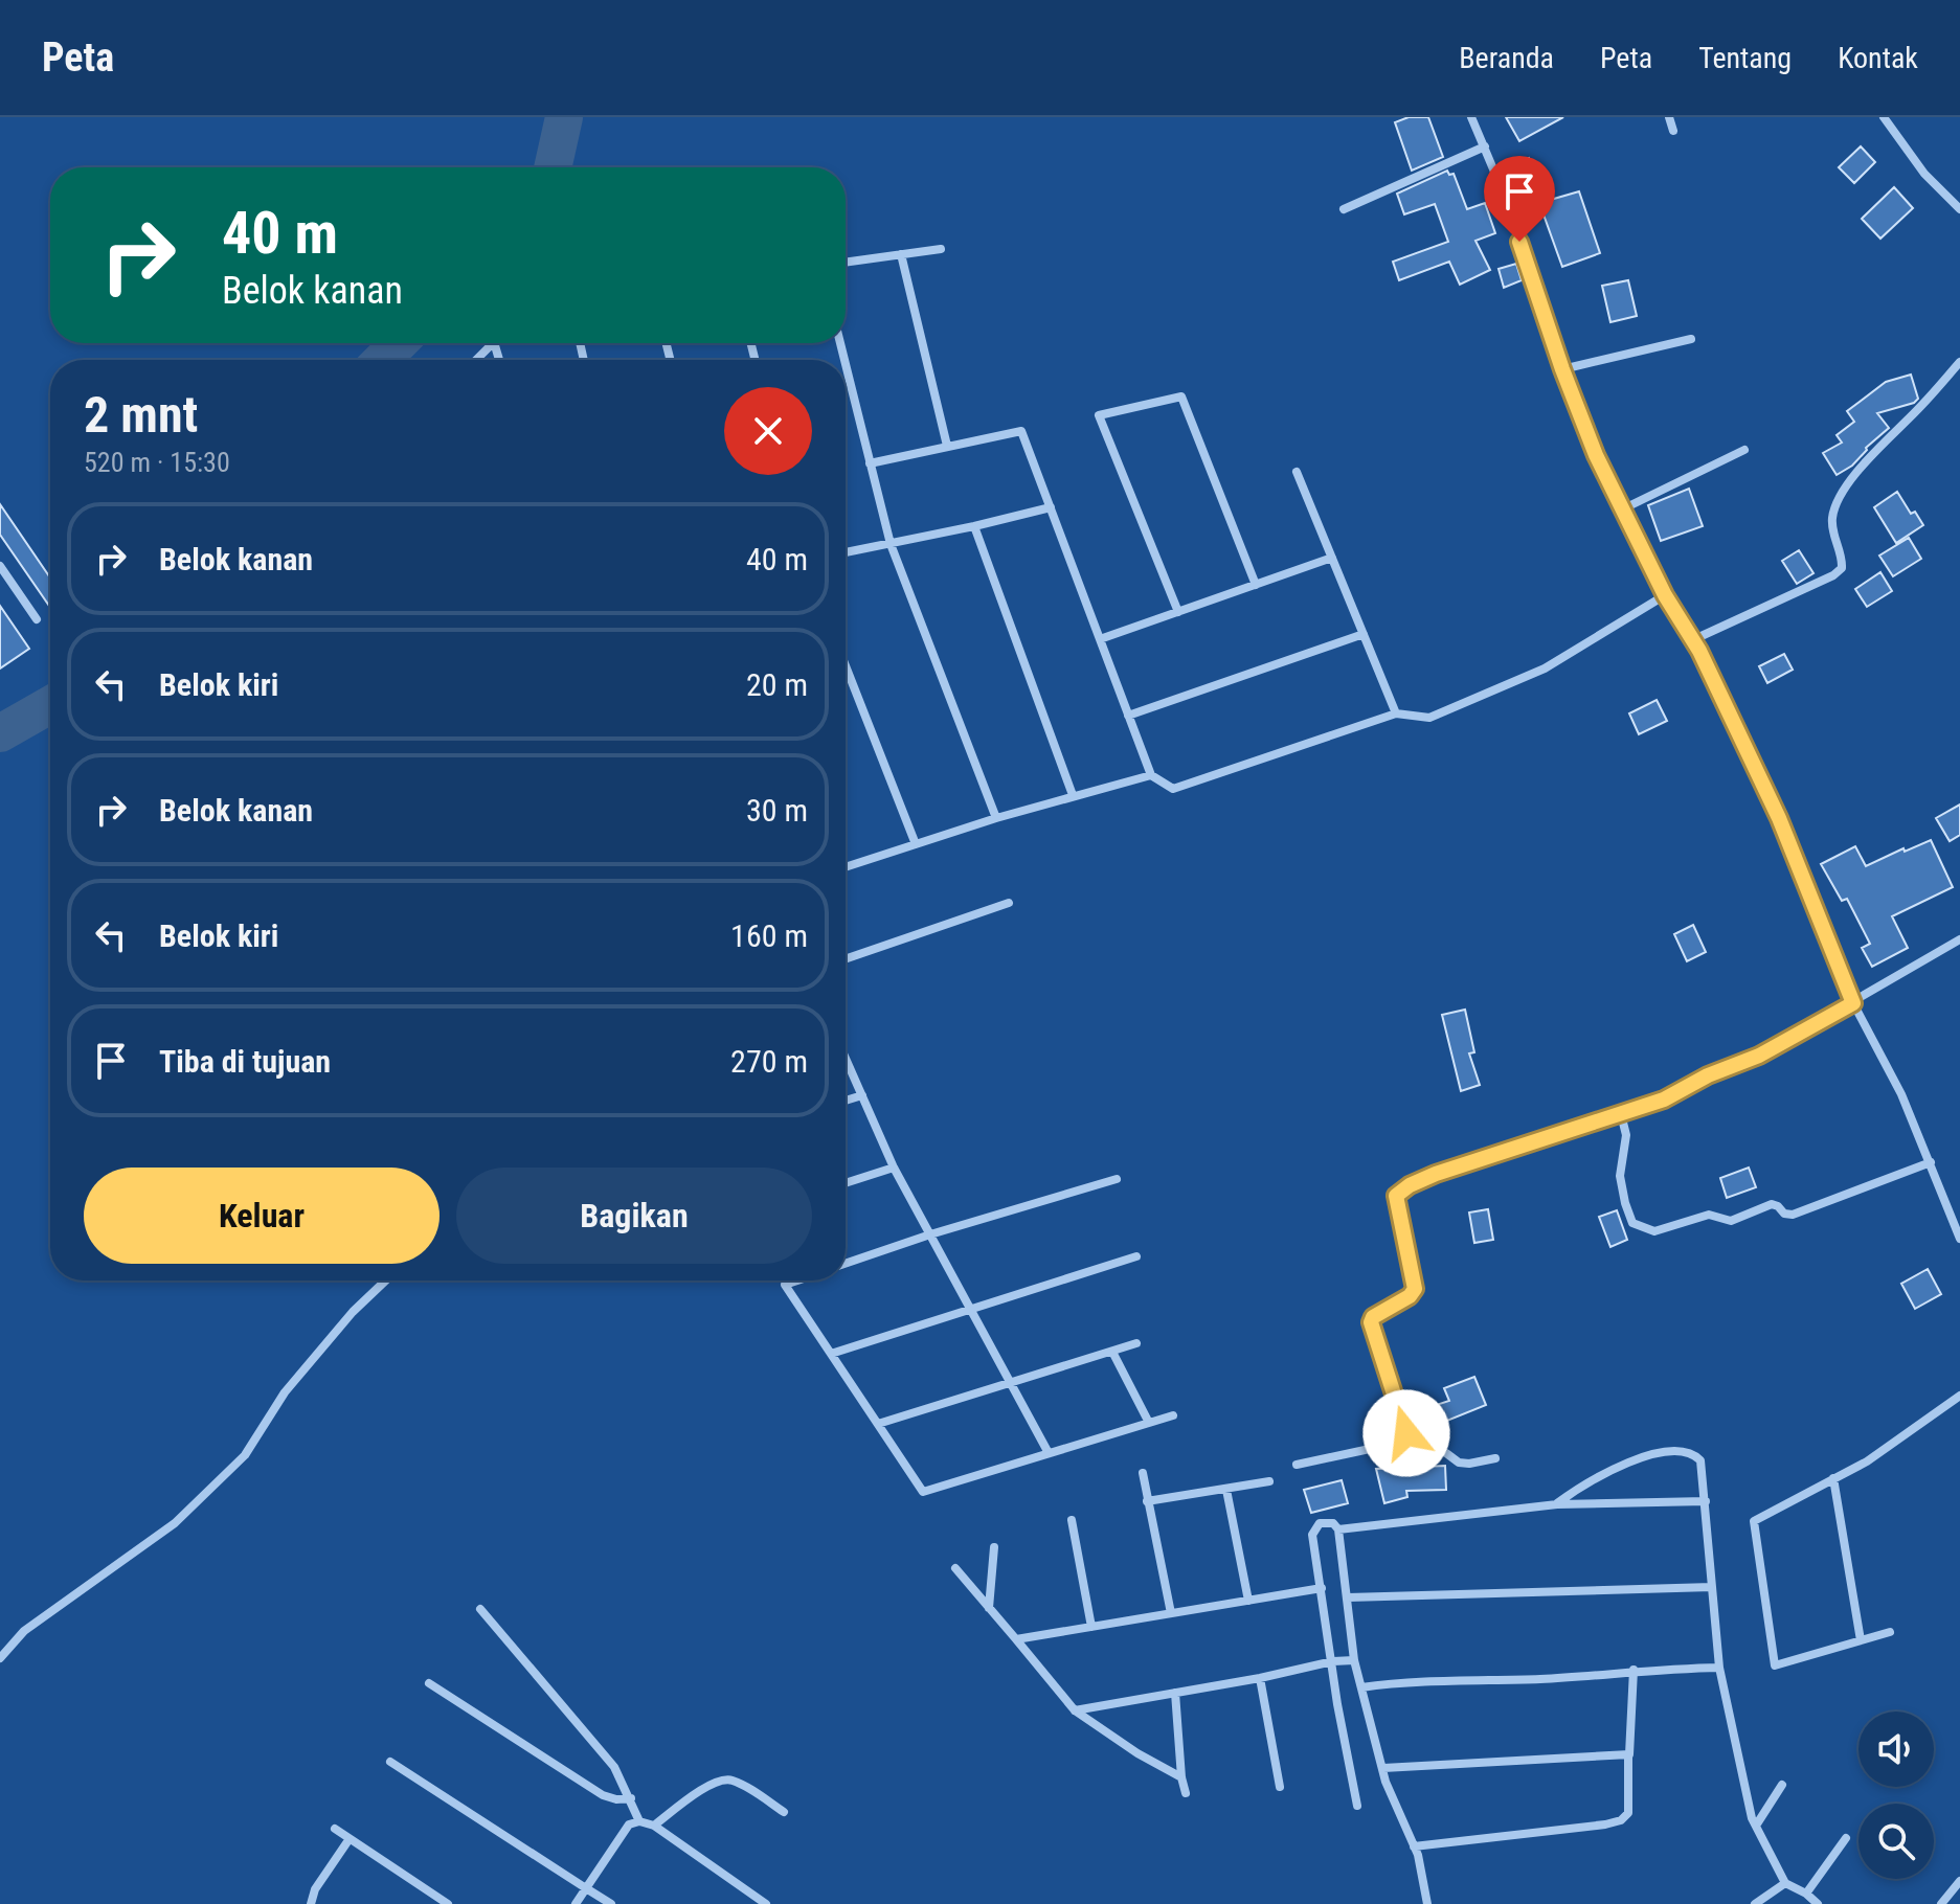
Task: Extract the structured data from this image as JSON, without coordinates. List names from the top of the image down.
{
  "page": {
    "header": "Peta",
    "nav": [
      "Beranda",
      "Peta",
      "Tentang",
      "Kontak"
    ],
    "turn": ["40 m", "Belok kanan"],
    "heading": ["2 mnt", "520 m · 15:30"],
    "list": [
      {
        "name": "Belok kanan",
        "value": "40 m"
      },
      {
        "name": "Belok kiri",
        "value": "20 m"
      },
      {
        "name": "Belok kanan",
        "value": "30 m"
      },
      {
        "name": "Belok kiri",
        "value": "160 m"
      },
      {
        "name": "Tiba di tujuan",
        "value": "270 m"
      }
    ],
    "buttons": ["Keluar", "Bagikan"]
  }
}
